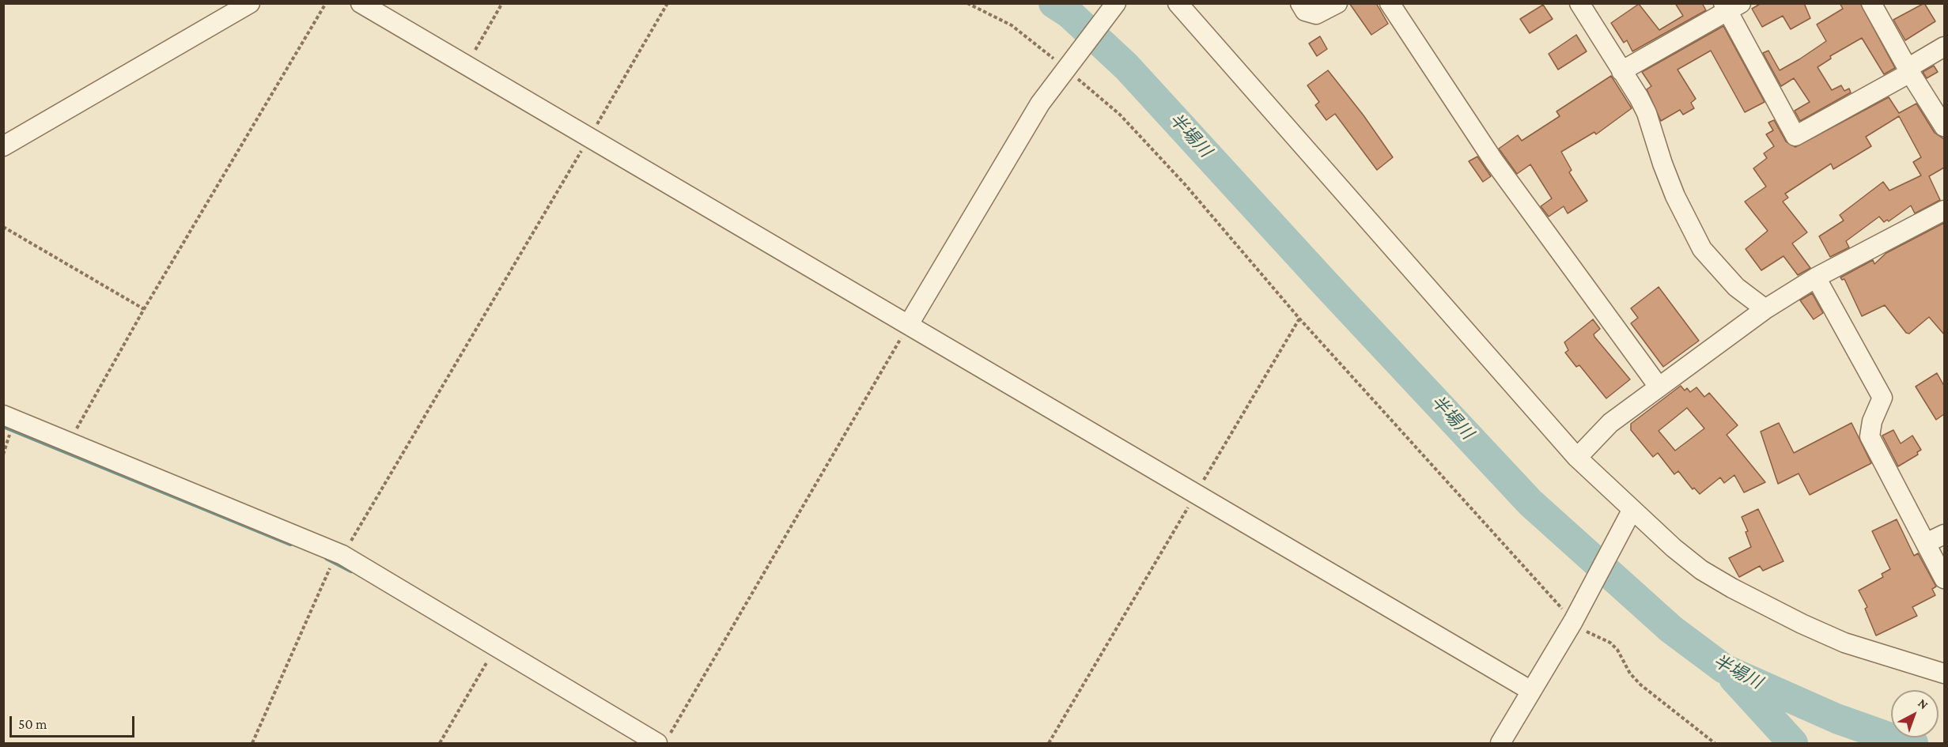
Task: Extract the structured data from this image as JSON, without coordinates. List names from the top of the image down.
{
  "water": ["半場川"],
  "scale_bar": "50 m",
  "north": "top right"
}
